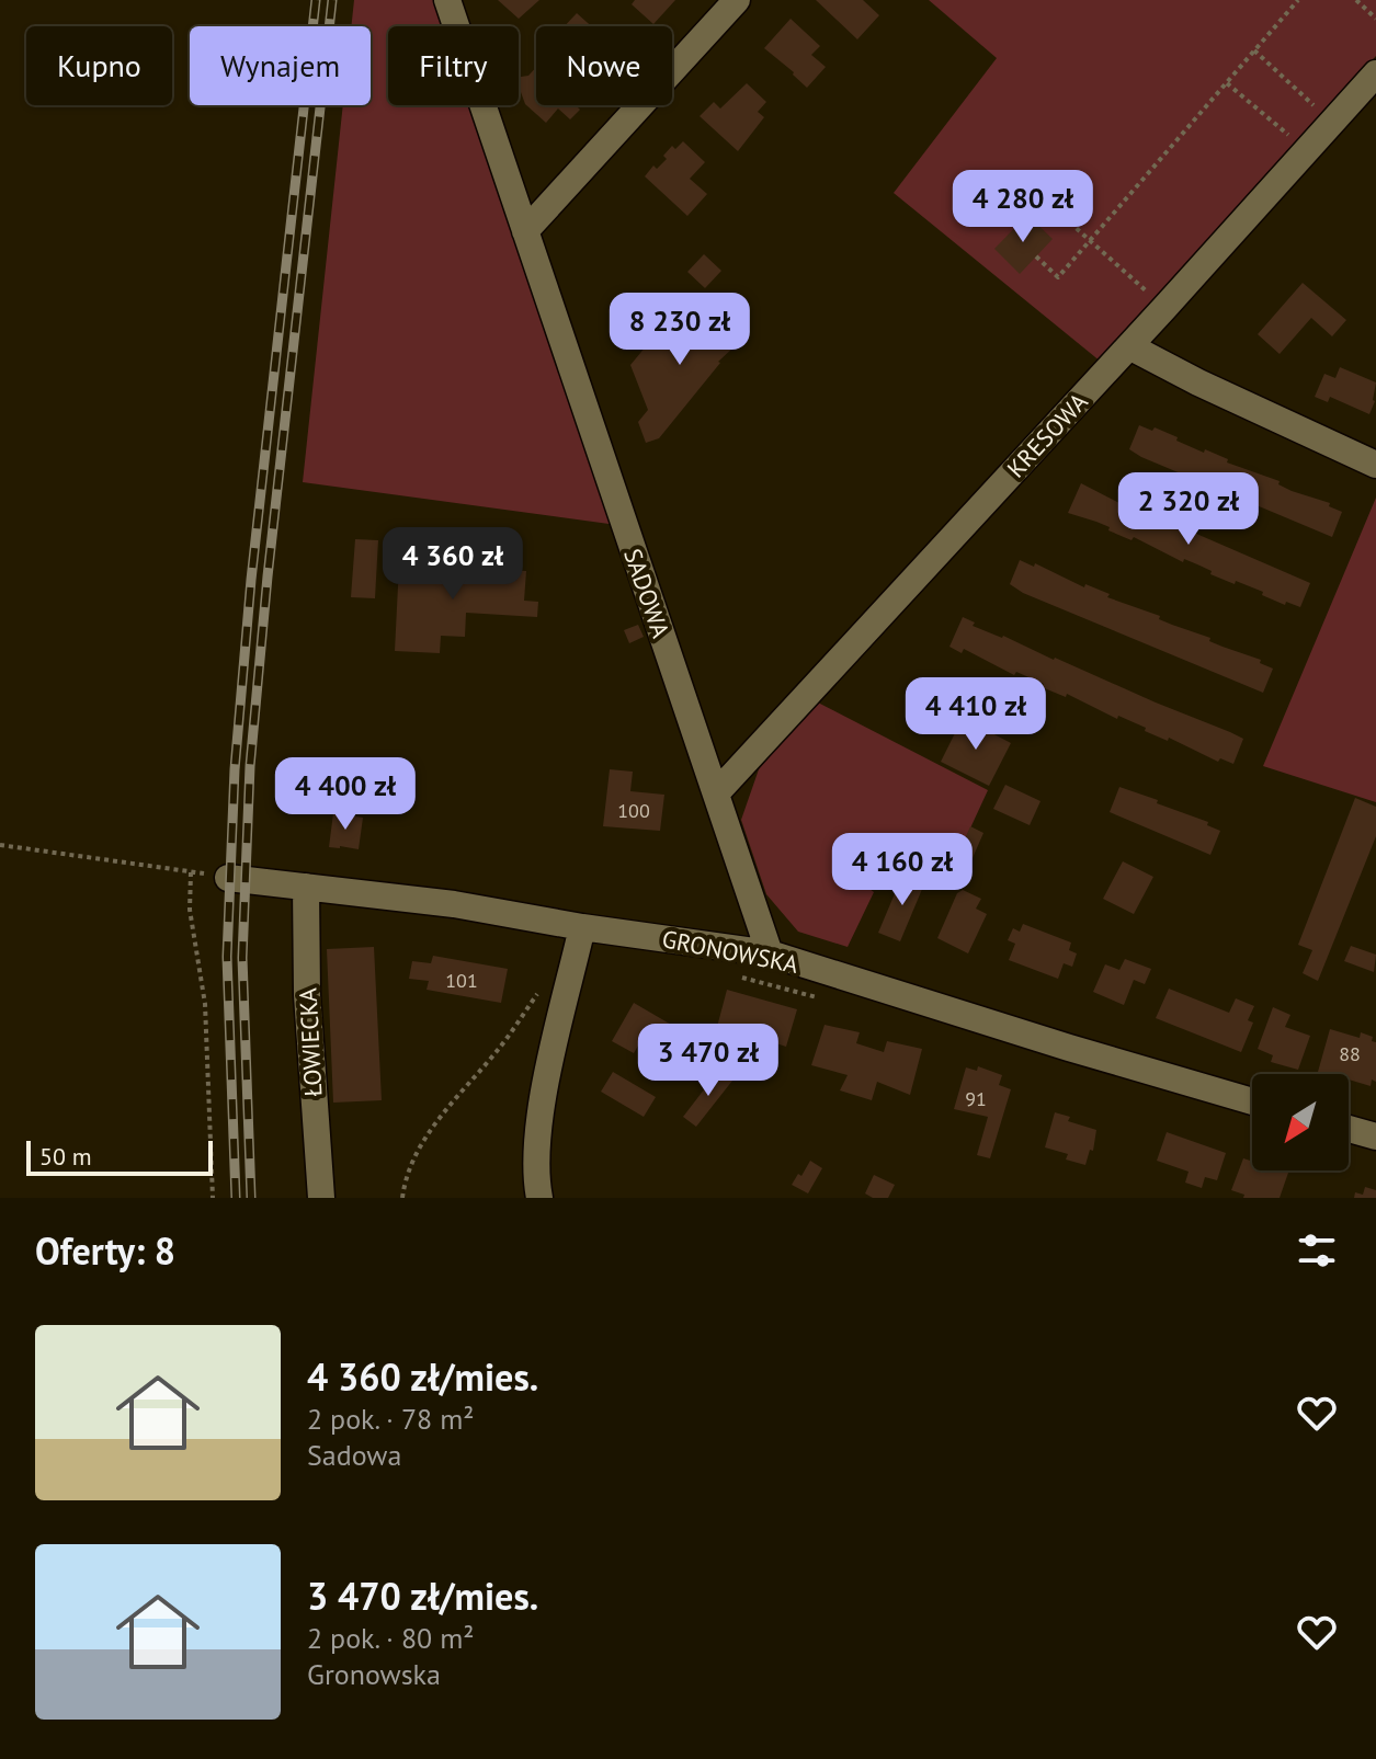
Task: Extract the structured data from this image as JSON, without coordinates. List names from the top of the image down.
{
  "streets": {
    "street": [
      "KRESOWA",
      "SADOWA",
      "GRONOWSKA",
      "ŁOWIECKA"
    ]
  },
  "crossings": [
    ["KRESOWA", "SADOWA"],
    ["SADOWA", "GRONOWSKA"],
    ["GRONOWSKA", "ŁOWIECKA"]
  ],
  "house_numbers": [
    "100",
    "101",
    "88",
    "91"
  ],
  "scale_bar": "50 m",
  "north": "bottom left",
  "page": {
    "chip": [
      "Kupno",
      "Wynajem",
      "Filtry",
      "Nowe"
    ],
    "price": [
      "4 280 zł",
      "8 230 zł",
      "2 320 zł",
      "4 360 zł",
      "4 410 zł",
      "4 400 zł",
      "4 160 zł",
      "3 470 zł"
    ],
    "scale": "50 m",
    "heading": "Oferty: 8",
    "list": [
      {
        "name": "4 360 zł/mies.",
        "note": "2 pok. · 78 m² · Sadowa"
      },
      {
        "name": "3 470 zł/mies.",
        "note": "2 pok. · 80 m² · Gronowska"
      }
    ]
  }
}
